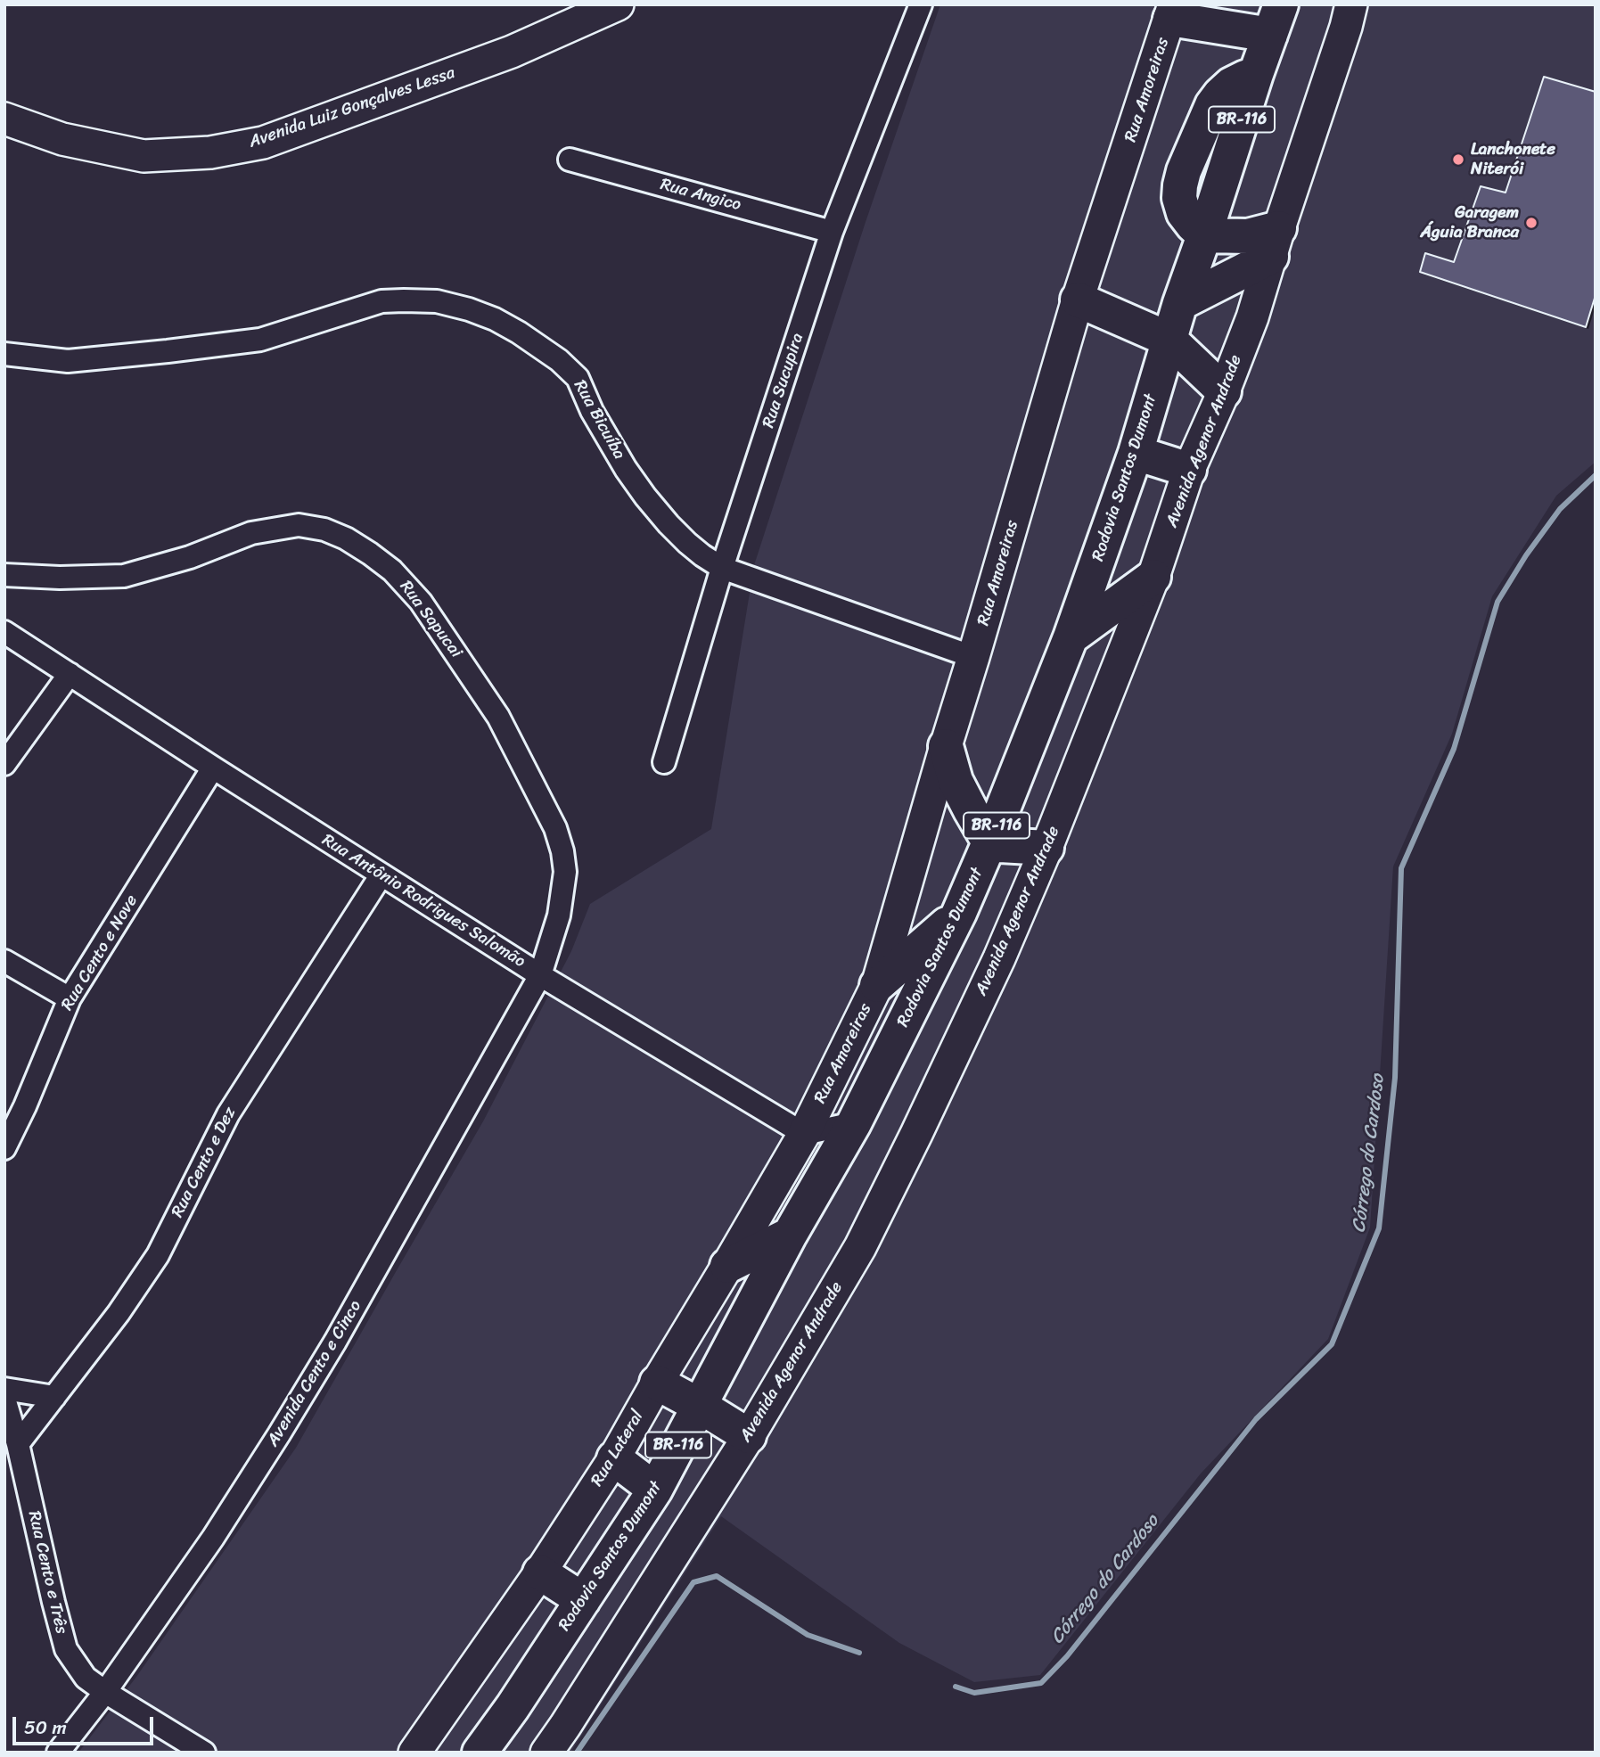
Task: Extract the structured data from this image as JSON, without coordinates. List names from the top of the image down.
{
  "streets": {
    "highway": ["BR-116", "Rodovia Santos Dumont"],
    "street": [
      "Rua Amoreiras",
      "Avenida Luiz Gonçalves Lessa",
      "Rua Angico",
      "Rua Sucupira",
      "Rua Bicuíba",
      "Avenida Agenor Andrade",
      "Rua Sapucai",
      "Rua Antônio Rodrigues Salomão",
      "Rua Cento e Nove",
      "Rua Cento e Dez",
      "Avenida Cento e Cinco",
      "Rua Lateral",
      "Rua Cento e Três"
    ]
  },
  "crossings": [
    ["Rua Amoreiras", "Rua Bicuíba"],
    ["Rua Amoreiras", "Rua Antônio Rodrigues Salomão"],
    ["Rua Amoreiras", "Rua Lateral"],
    ["Rua Angico", "Rua Sucupira"],
    ["Rua Sucupira", "Rua Bicuíba"],
    ["Rua Sapucai", "Rua Antônio Rodrigues Salomão"],
    ["Rua Sapucai", "Avenida Cento e Cinco"],
    ["Rua Antônio Rodrigues Salomão", "Rua Cento e Nove"],
    ["Rua Antônio Rodrigues Salomão", "Rua Cento e Dez"],
    ["Rua Antônio Rodrigues Salomão", "Avenida Cento e Cinco"],
    ["Rua Antônio Rodrigues Salomão", "Rua Lateral"],
    ["Rua Cento e Dez", "Rua Cento e Três"],
    ["Avenida Cento e Cinco", "Rua Cento e Três"]
  ],
  "water": ["Córrego do Cardoso"],
  "places": ["Lanchonete Niterói", "Garagem Águia Branca"],
  "scale_bar": "50 m"
}
